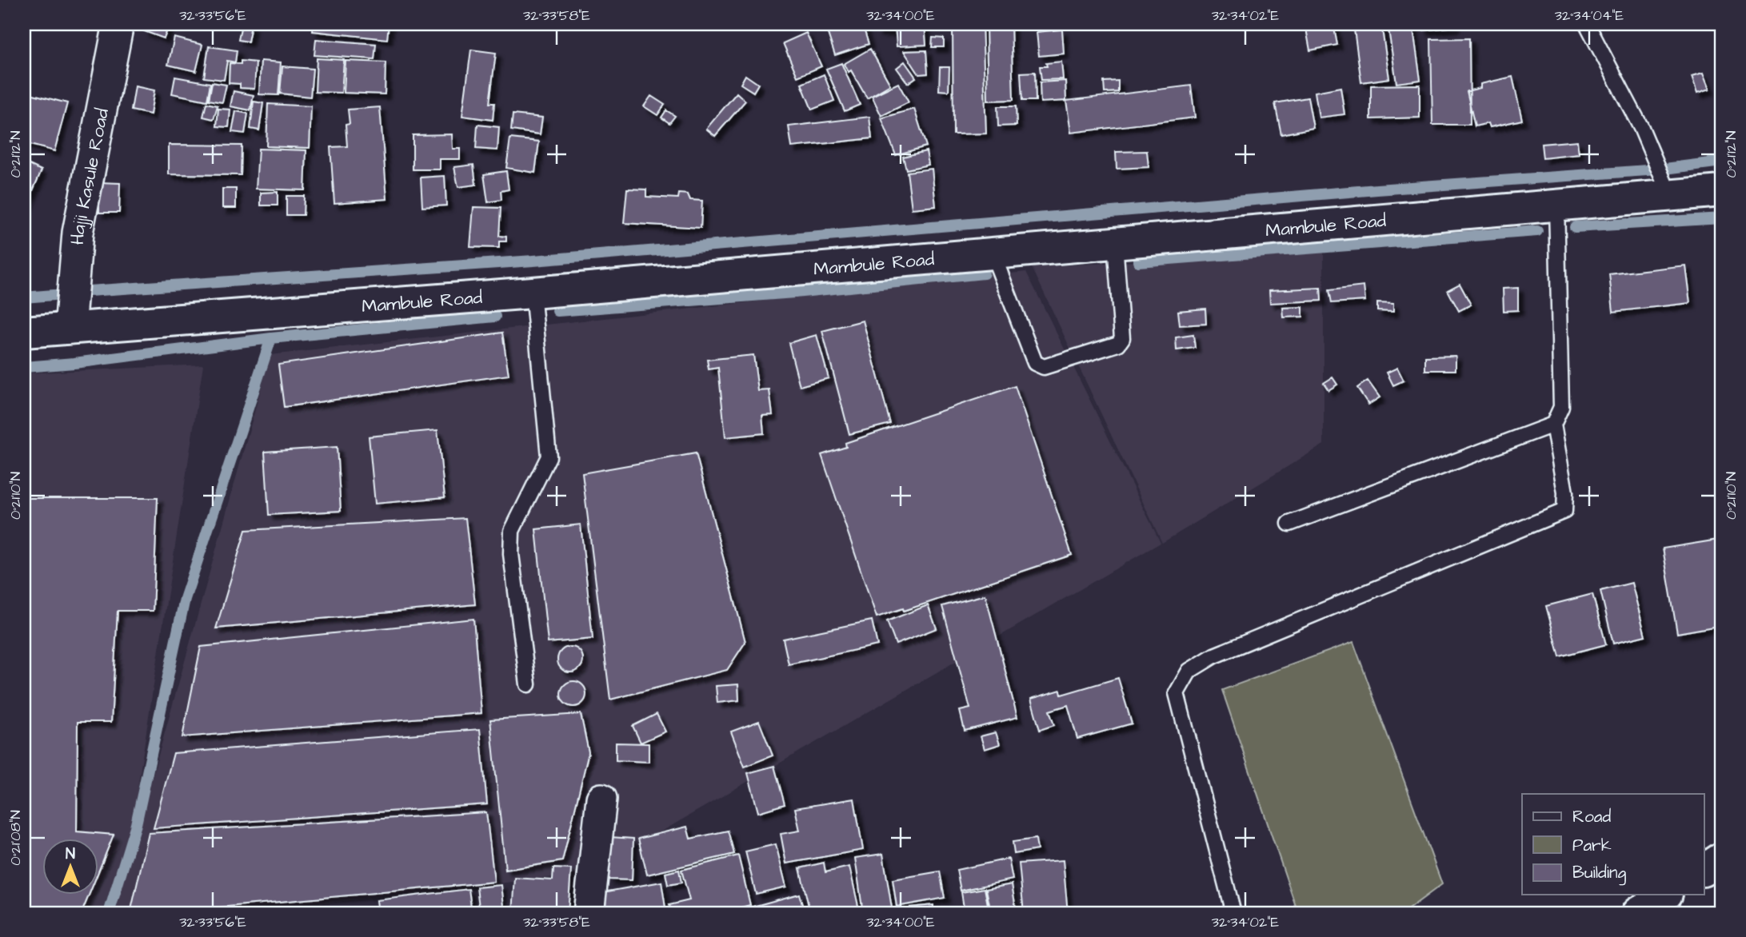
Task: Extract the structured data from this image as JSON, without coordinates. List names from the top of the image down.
{
  "streets": {
    "main road": ["Mambule Road"],
    "street": ["Hajji Kasule Road"]
  },
  "crossings": [
    ["Hajji Kasule Road", "Mambule Road"]
  ],
  "legend": ["Road", "Park", "Building"],
  "north": "top",
  "coordinates": [
    "32°33'56\"E",
    "32°33'58\"E",
    "32°34'00\"E",
    "32°34'02\"E",
    "32°34'04\"E",
    "0°21'12\"N",
    "0°21'10\"N",
    "0°21'08\"N"
  ]
}
